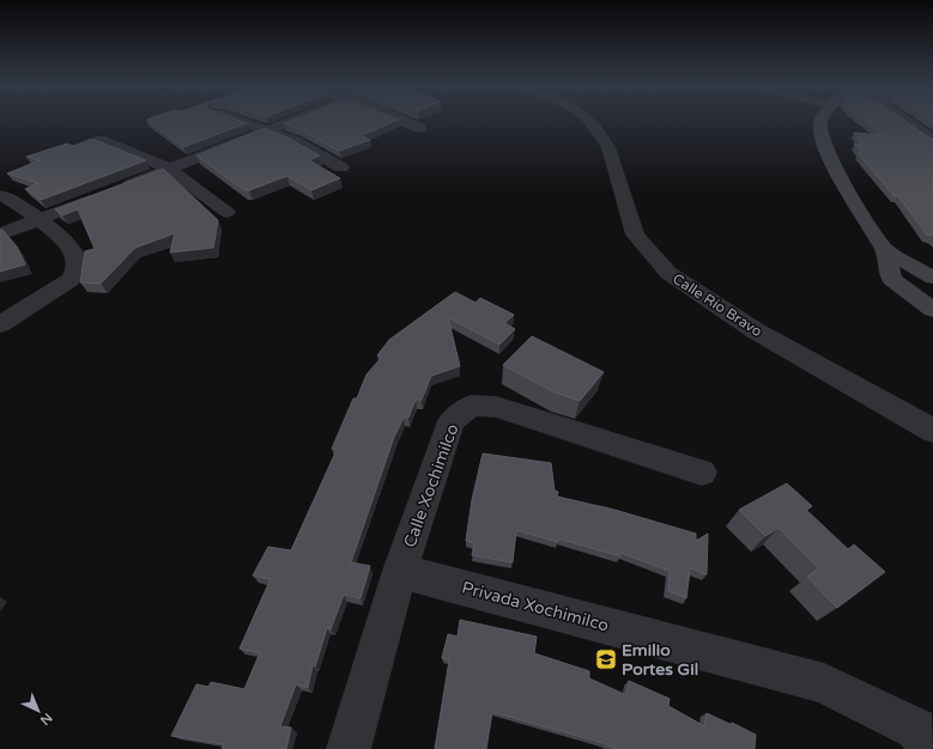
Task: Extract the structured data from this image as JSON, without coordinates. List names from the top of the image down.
{
  "streets": {
    "street": ["Calle Río Bravo", "Calle Xochimilco", "Privada Xochimilco"]
  },
  "crossings": [
    ["Calle Xochimilco", "Privada Xochimilco"]
  ],
  "places": {
    "school or university": ["Emilio Portes Gil"]
  },
  "north": "bottom right"
}
